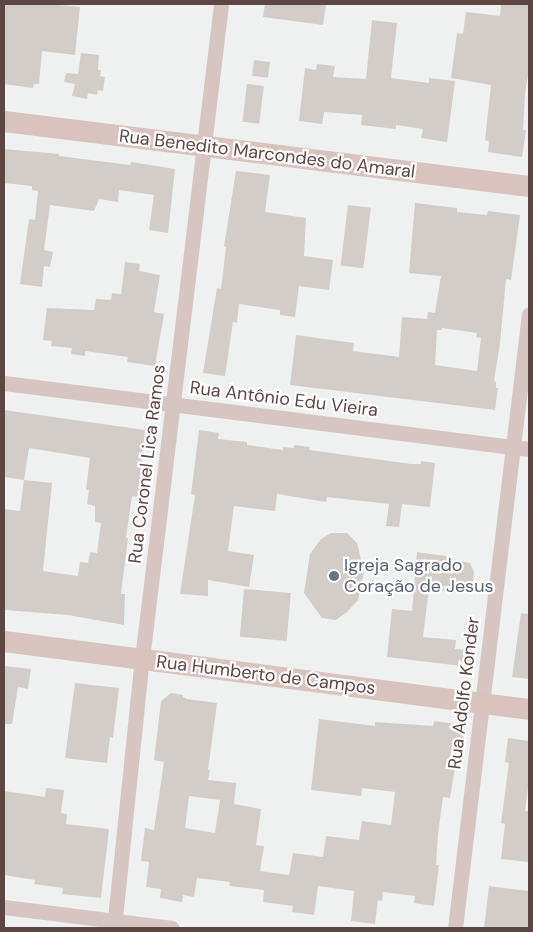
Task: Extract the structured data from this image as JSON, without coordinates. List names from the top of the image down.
{
  "streets": {
    "main road": ["Rua Benedito Marcondes do Amaral", "Rua Humberto de Campos"],
    "street": ["Rua Antônio Edu Vieira", "Rua Coronel Lica Ramos", "Rua Adolfo Konder"]
  },
  "crossings": [
    ["Rua Benedito Marcondes do Amaral", "Rua Coronel Lica Ramos"],
    ["Rua Antônio Edu Vieira", "Rua Coronel Lica Ramos"],
    ["Rua Antônio Edu Vieira", "Rua Adolfo Konder"],
    ["Rua Coronel Lica Ramos", "Rua Humberto de Campos"],
    ["Rua Humberto de Campos", "Rua Adolfo Konder"]
  ],
  "places": ["Igreja Sagrado Coração de Jesus"]
}
